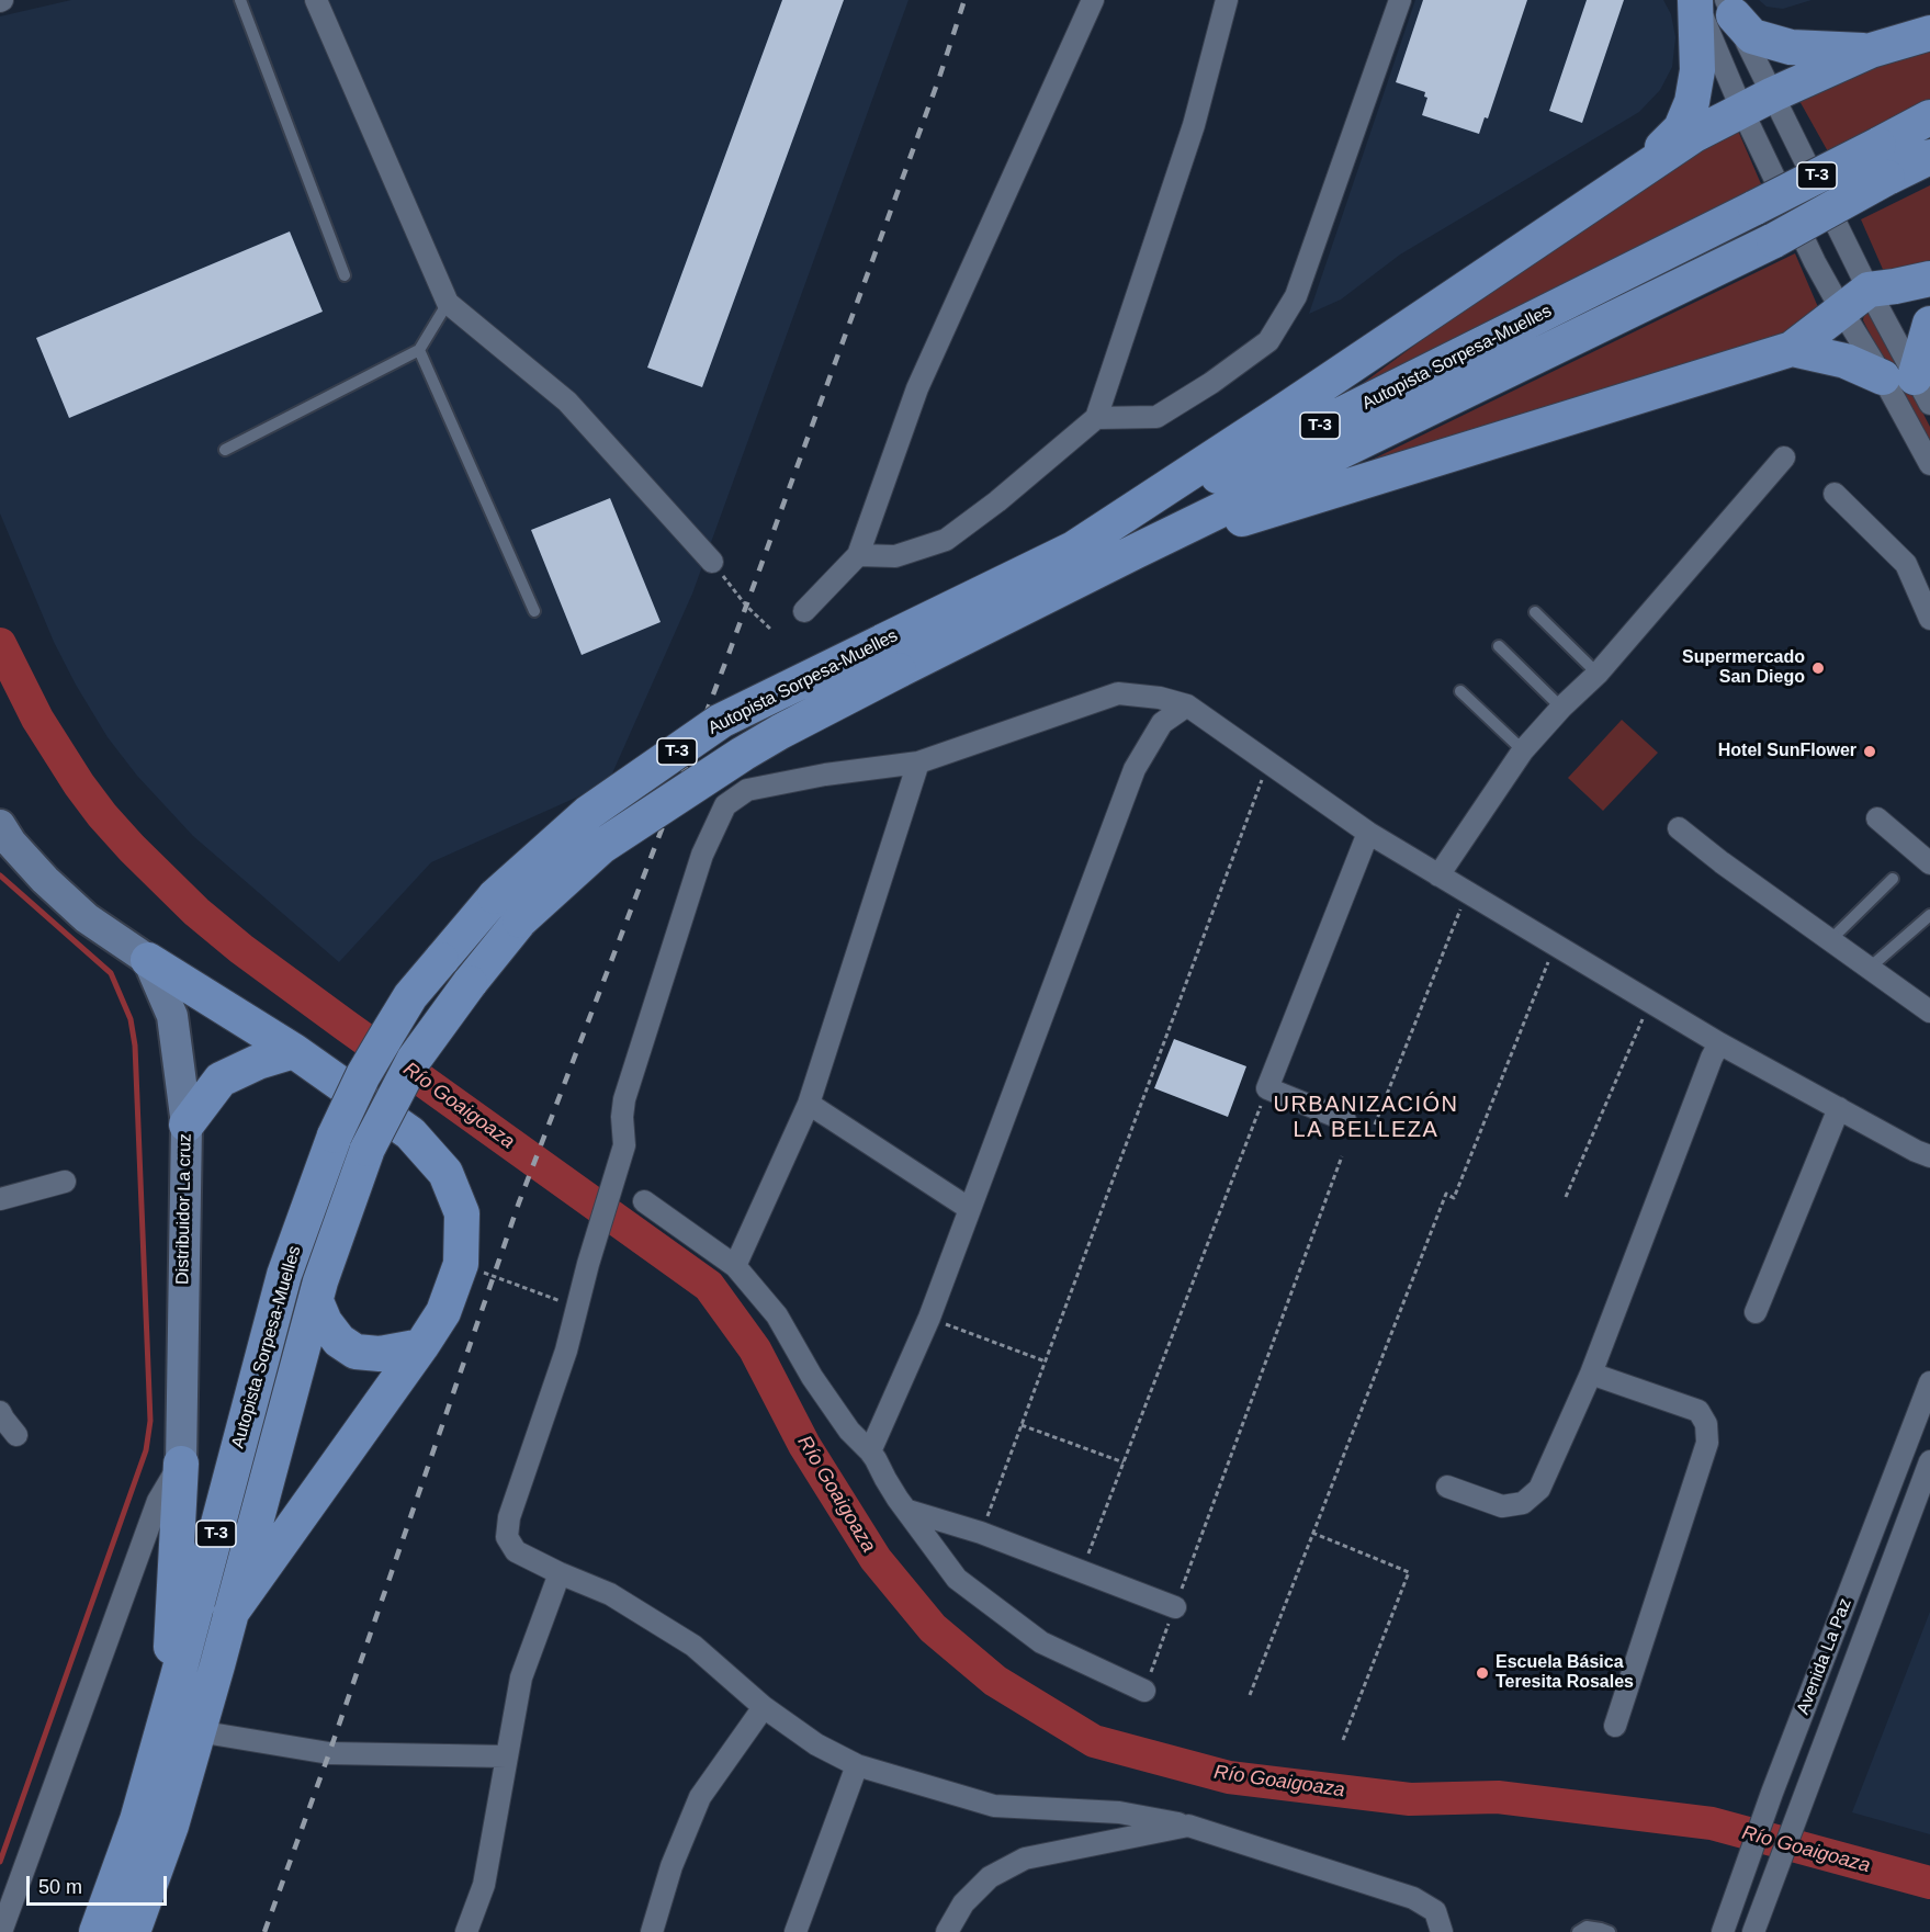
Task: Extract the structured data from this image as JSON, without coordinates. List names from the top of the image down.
{
  "streets": {
    "main road": ["T-3", "Autopista Sorpesa-Muelles", "Distribuidor La cruz"],
    "street": ["Avenida La Paz"]
  },
  "districts": ["URBANIZACIÓN LA BELLEZA"],
  "water": ["Río Goaigoaza"],
  "places": ["Supermercado San Diego", "Hotel SunFlower", "Escuela Básica Teresita Rosales"],
  "scale_bar": "50 m"
}
